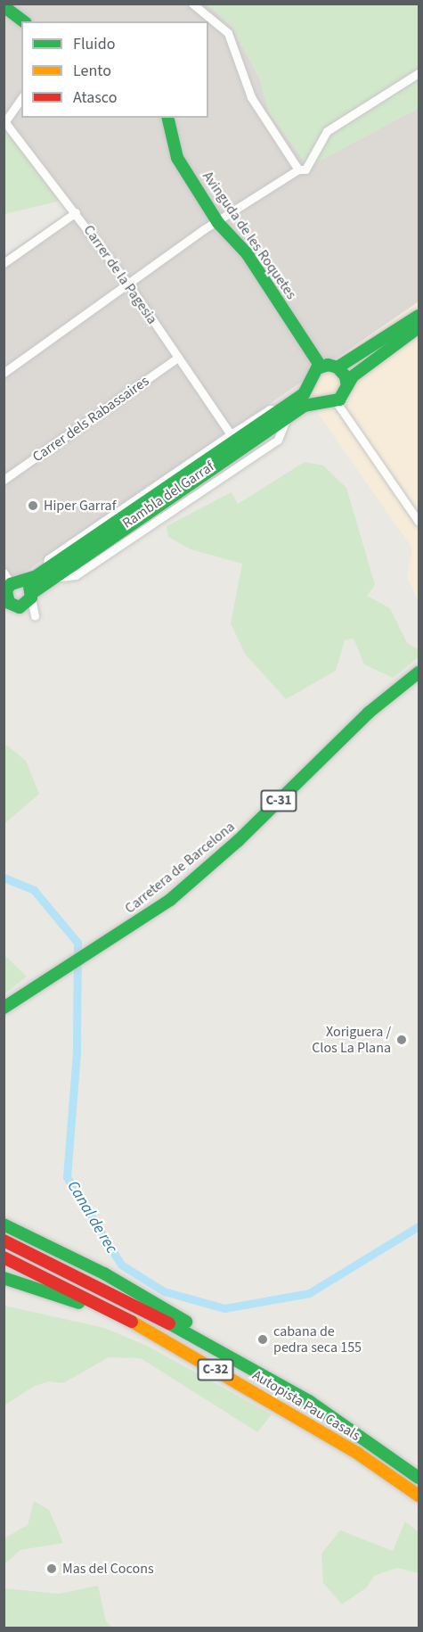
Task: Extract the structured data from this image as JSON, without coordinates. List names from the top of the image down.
{
  "streets": {
    "main road": [
      "Avinguda de les Roquetes",
      "Rambla del Garraf",
      "C-31",
      "Carretera de Barcelona",
      "C-32",
      "Autopista Pau Casals"
    ],
    "street": ["Carrer de la Pagesia", "Carrer dels Rabassaires"]
  },
  "crossings": [
    ["Avinguda de les Roquetes", "Rambla del Garraf"],
    ["Carrer de la Pagesia", "Carrer dels Rabassaires"],
    ["Carrer de la Pagesia", "Rambla del Garraf"],
    ["C-31", "Carretera de Barcelona"]
  ],
  "water": ["Canal de rec"],
  "places": [
    "Hiper Garraf",
    "Xoriguera / Clos La Plana",
    "cabana de pedra seca 155",
    "Mas del Cocons"
  ],
  "legend": ["Fluido", "Lento", "Atasco"]
}
